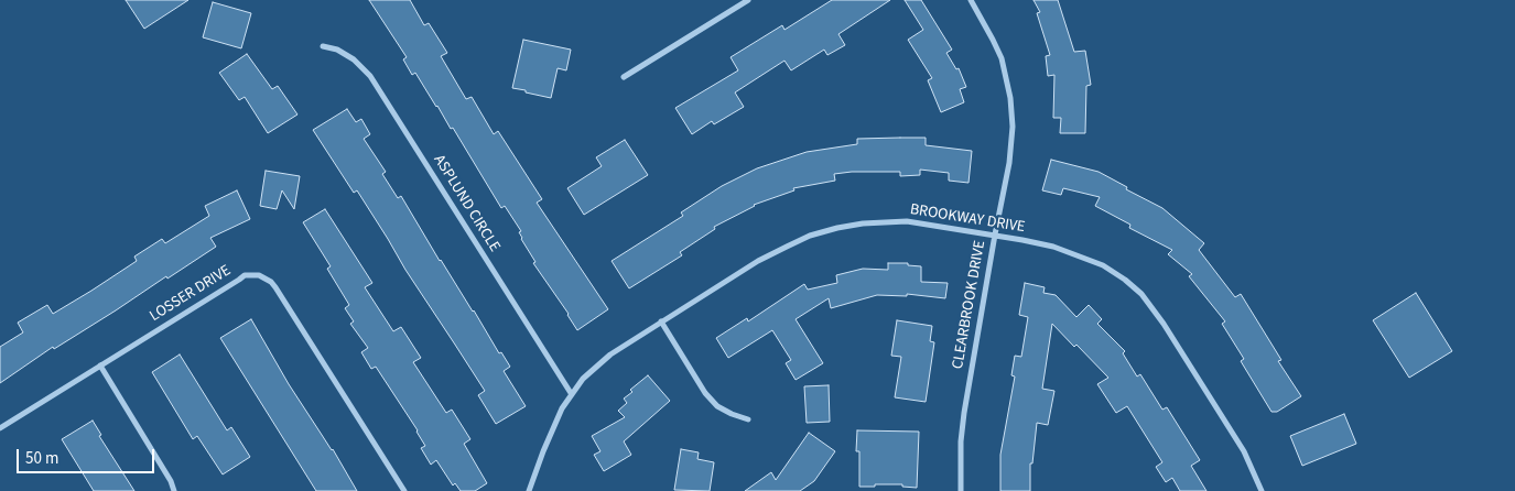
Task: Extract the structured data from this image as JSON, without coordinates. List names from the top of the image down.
{
  "streets": {
    "street": [
      "ASPLUND CIRCLE",
      "BROOKWAY DRIVE",
      "LOSSER DRIVE",
      "CLEARBROOK DRIVE"
    ]
  },
  "crossings": [
    ["ASPLUND CIRCLE", "BROOKWAY DRIVE"],
    ["BROOKWAY DRIVE", "CLEARBROOK DRIVE"]
  ],
  "scale_bar": "50 m"
}
